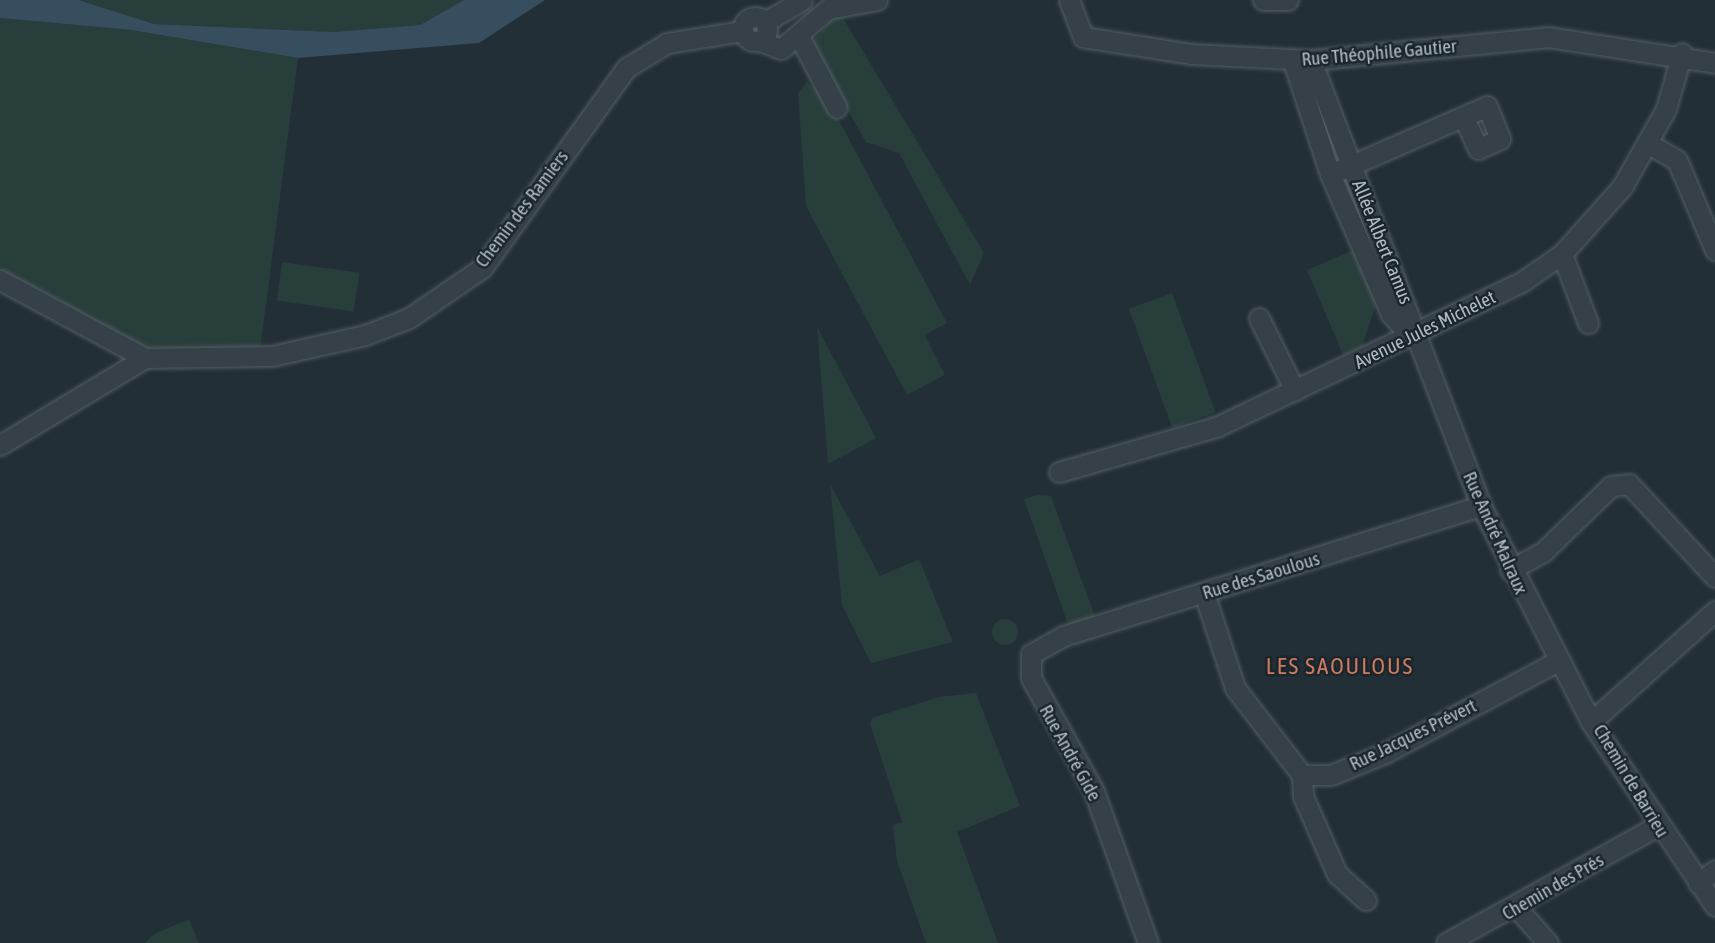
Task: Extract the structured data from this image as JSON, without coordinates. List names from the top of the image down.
{
  "streets": {
    "street": [
      "Rue Théophile Gautier",
      "Chemin des Ramiers",
      "Allée Albert Camus",
      "Avenue Jules Michelet",
      "Rue André Malraux",
      "Rue des Saoulous",
      "Rue Jacques Prévert",
      "Rue André Gide",
      "Chemin de Barrieu",
      "Chemin des Prés"
    ]
  },
  "crossings": [
    ["Rue Théophile Gautier", "Allée Albert Camus"],
    ["Rue Théophile Gautier", "Avenue Jules Michelet"],
    ["Allée Albert Camus", "Avenue Jules Michelet"],
    ["Allée Albert Camus", "Rue André Malraux"],
    ["Avenue Jules Michelet", "Rue André Malraux"],
    ["Rue André Malraux", "Rue des Saoulous"],
    ["Rue André Malraux", "Rue Jacques Prévert"],
    ["Rue André Malraux", "Chemin de Barrieu"],
    ["Rue des Saoulous", "Rue André Gide"],
    ["Chemin de Barrieu", "Chemin des Prés"]
  ],
  "districts": ["LES SAOULOUS"]
}
